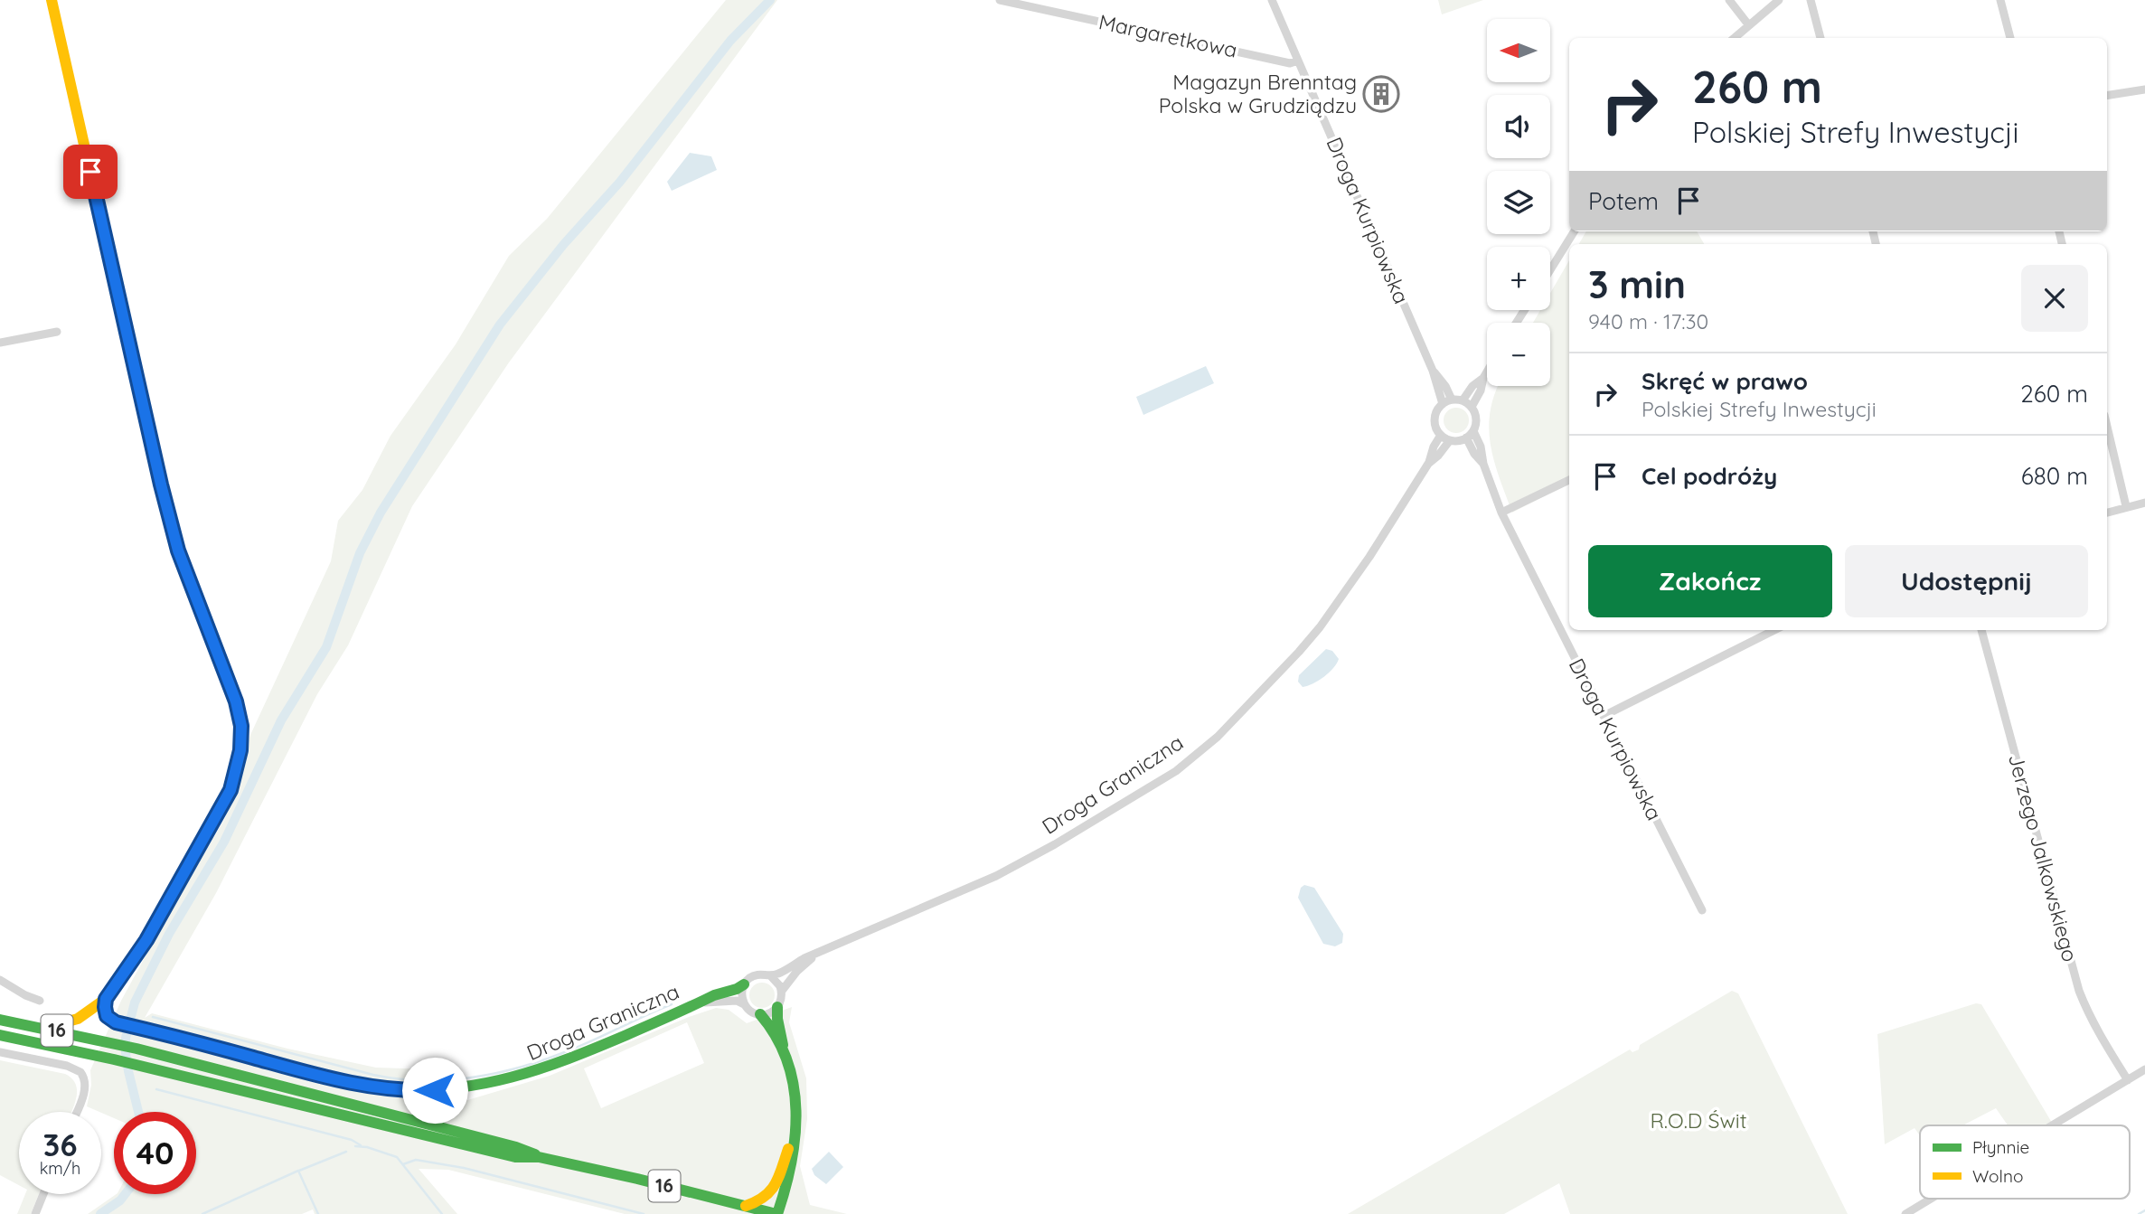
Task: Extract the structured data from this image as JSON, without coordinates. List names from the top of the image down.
{
  "streets": {
    "main road": ["Droga Graniczna", "16"],
    "street": ["Margaretkowa", "Droga Kurpiowska", "Jerzego Jalkowskiego"]
  },
  "crossings": [
    ["Margaretkowa", "Droga Kurpiowska"],
    ["Droga Kurpiowska", "Droga Graniczna"]
  ],
  "parks": ["R.O.D Świt"],
  "places": {
    "building": ["Magazyn Brenntag Polska w Grudziądzu"]
  },
  "legend": ["Płynnie", "Wolno"],
  "north": "left",
  "page": {
    "map_buttons": ["+", "−"],
    "turn": ["260 m", "Polskiej Strefy Inwestycji"],
    "then": "Potem",
    "heading": ["3 min", "940 m · 17:30"],
    "list": [
      {
        "name": "Skręć w prawo",
        "note": "Polskiej Strefy Inwestycji",
        "value": "260 m"
      },
      {
        "name": "Cel podróży",
        "value": "680 m"
      }
    ],
    "buttons": ["Zakończ", "Udostępnij"],
    "speed": "36 km/h",
    "limit": "40"
  }
}
